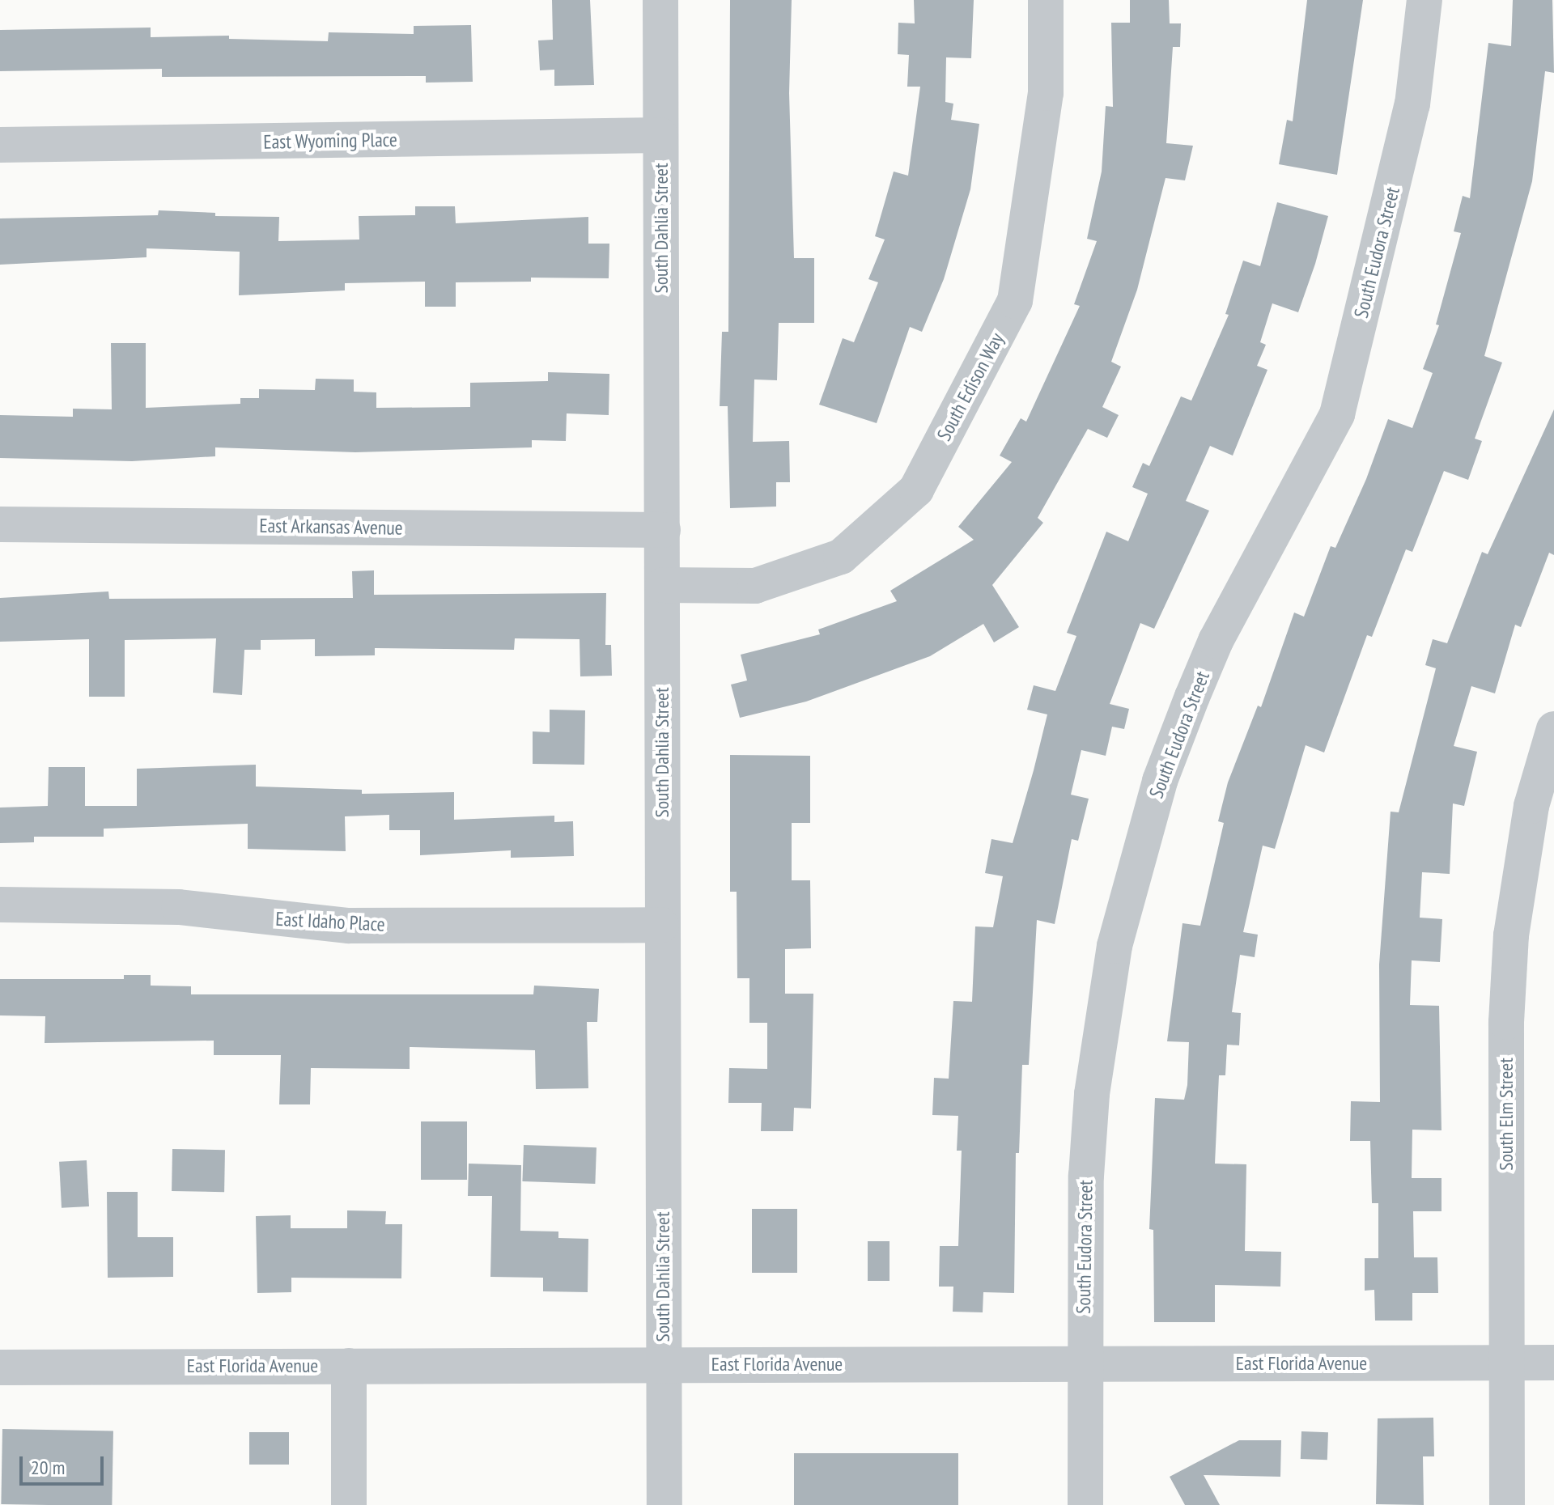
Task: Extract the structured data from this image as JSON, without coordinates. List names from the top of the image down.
{
  "streets": {
    "street": [
      "East Wyoming Place",
      "South Dahlia Street",
      "South Eudora Street",
      "South Edison Way",
      "East Arkansas Avenue",
      "East Idaho Place",
      "South Elm Street",
      "East Florida Avenue"
    ]
  },
  "crossings": [
    ["East Wyoming Place", "South Dahlia Street"],
    ["South Dahlia Street", "South Edison Way"],
    ["South Dahlia Street", "East Arkansas Avenue"],
    ["South Dahlia Street", "East Idaho Place"],
    ["South Dahlia Street", "East Florida Avenue"],
    ["South Eudora Street", "East Florida Avenue"],
    ["South Elm Street", "East Florida Avenue"]
  ],
  "scale_bar": "20 m"
}
